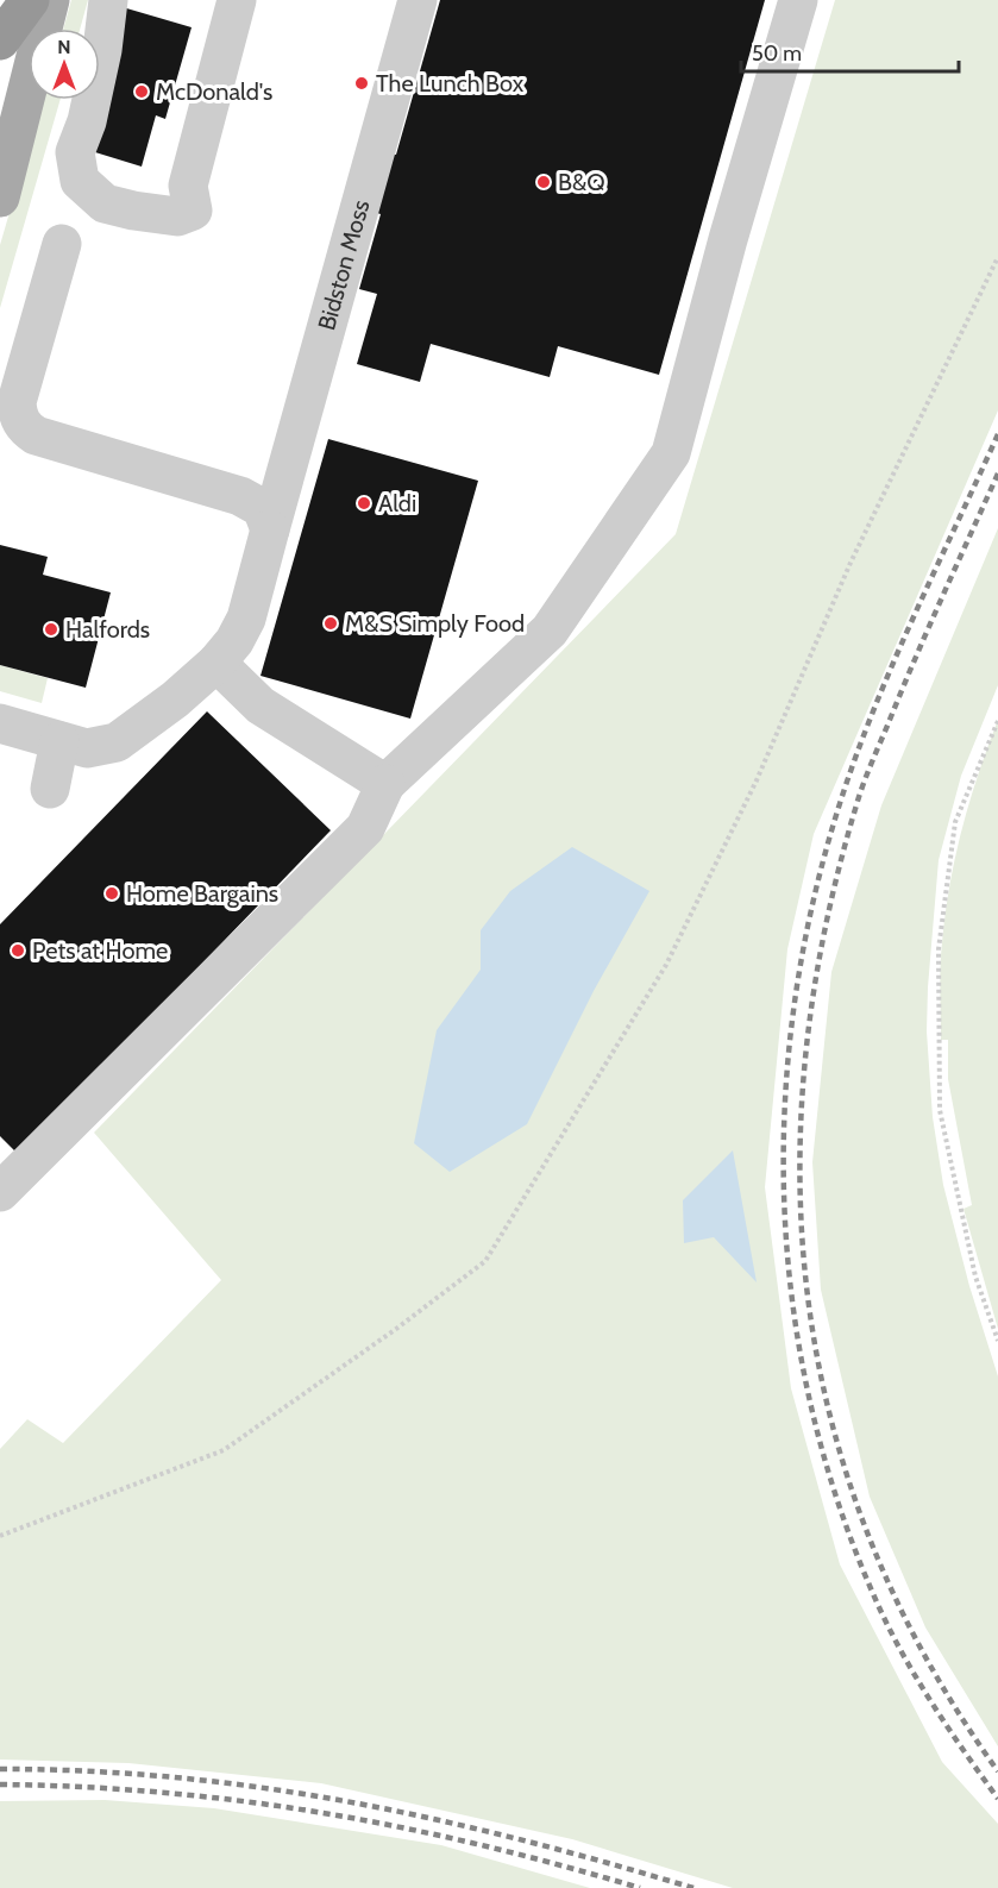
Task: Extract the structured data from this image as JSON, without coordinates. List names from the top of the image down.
{
  "streets": {
    "street": ["Bidston Moss"]
  },
  "places": [
    "The Lunch Box",
    "McDonald's",
    "B&Q",
    "Aldi",
    "M&S Simply Food",
    "Halfords",
    "Home Bargains",
    "Pets at Home"
  ],
  "scale_bar": "50 m",
  "north": "top"
}
